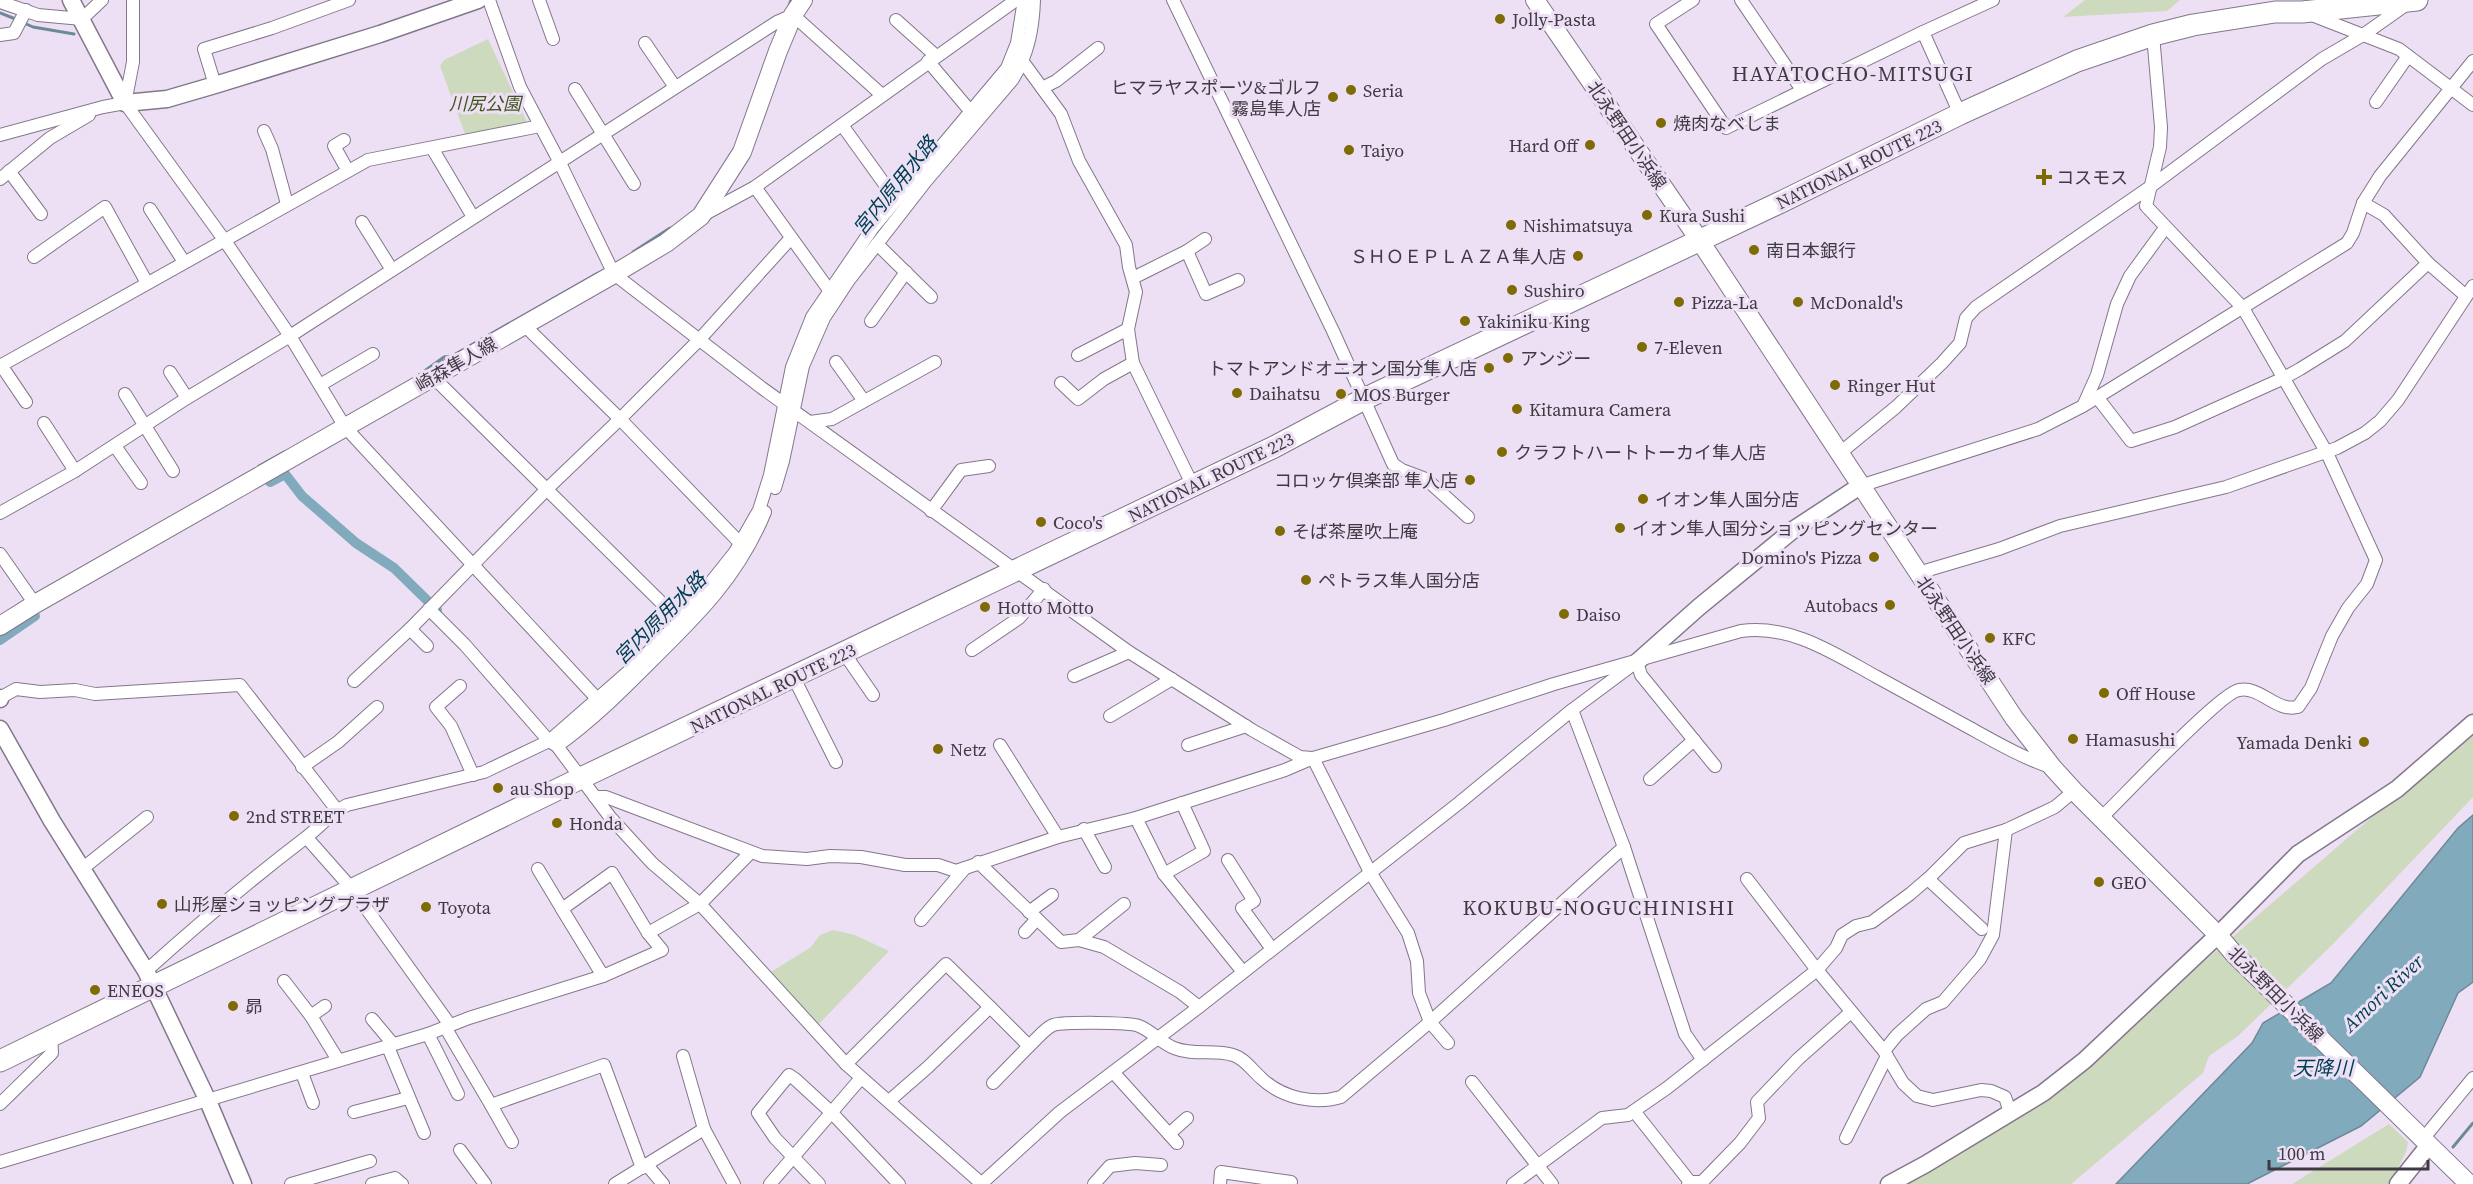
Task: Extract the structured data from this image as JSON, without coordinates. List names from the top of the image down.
{
  "streets": {
    "highway": ["NATIONAL ROUTE 223"],
    "main road": ["北永野田小浜線", "崎森隼人線"]
  },
  "crossings": [
    ["北永野田小浜線", "NATIONAL ROUTE 223"]
  ],
  "districts": ["HAYATOCHO-MITSUGI", "KOKUBU-NOGUCHINISHI"],
  "water": ["宮内原用水路", "Amori River", "天降川"],
  "parks": ["川尻公園"],
  "places": {
    "other": [
      "Jolly-Pasta",
      "Seria",
      "ヒマラヤスポーツ&ゴルフ 霧島隼人店",
      "焼肉なべしま",
      "Hard Off",
      "Taiyo",
      "Kura Sushi",
      "Nishimatsuya",
      "南日本銀行",
      "ＳＨＯＥＰＬＡＺＡ隼人店",
      "Sushiro",
      "Pizza-La",
      "McDonald's",
      "Yakiniku King",
      "7-Eleven",
      "アンジー",
      "トマトアンドオニオン国分隼人店",
      "Ringer Hut",
      "Daihatsu",
      "MOS Burger",
      "Kitamura Camera",
      "クラフトハートトーカイ隼人店",
      "コロッケ倶楽部 隼人店",
      "イオン隼人国分店",
      "Coco's",
      "イオン隼人国分ショッピングセンター",
      "そば茶屋吹上庵",
      "Domino's Pizza",
      "ペトラス隼人国分店",
      "Autobacs",
      "Hotto Motto",
      "Daiso",
      "KFC",
      "Off House",
      "Hamasushi",
      "Yamada Denki",
      "Netz",
      "au Shop",
      "2nd STREET",
      "Honda",
      "GEO",
      "山形屋ショッピングプラザ",
      "Toyota",
      "ENEOS",
      "昴"
    ],
    "health": ["コスモス"]
  },
  "scale_bar": "100 m"
}
